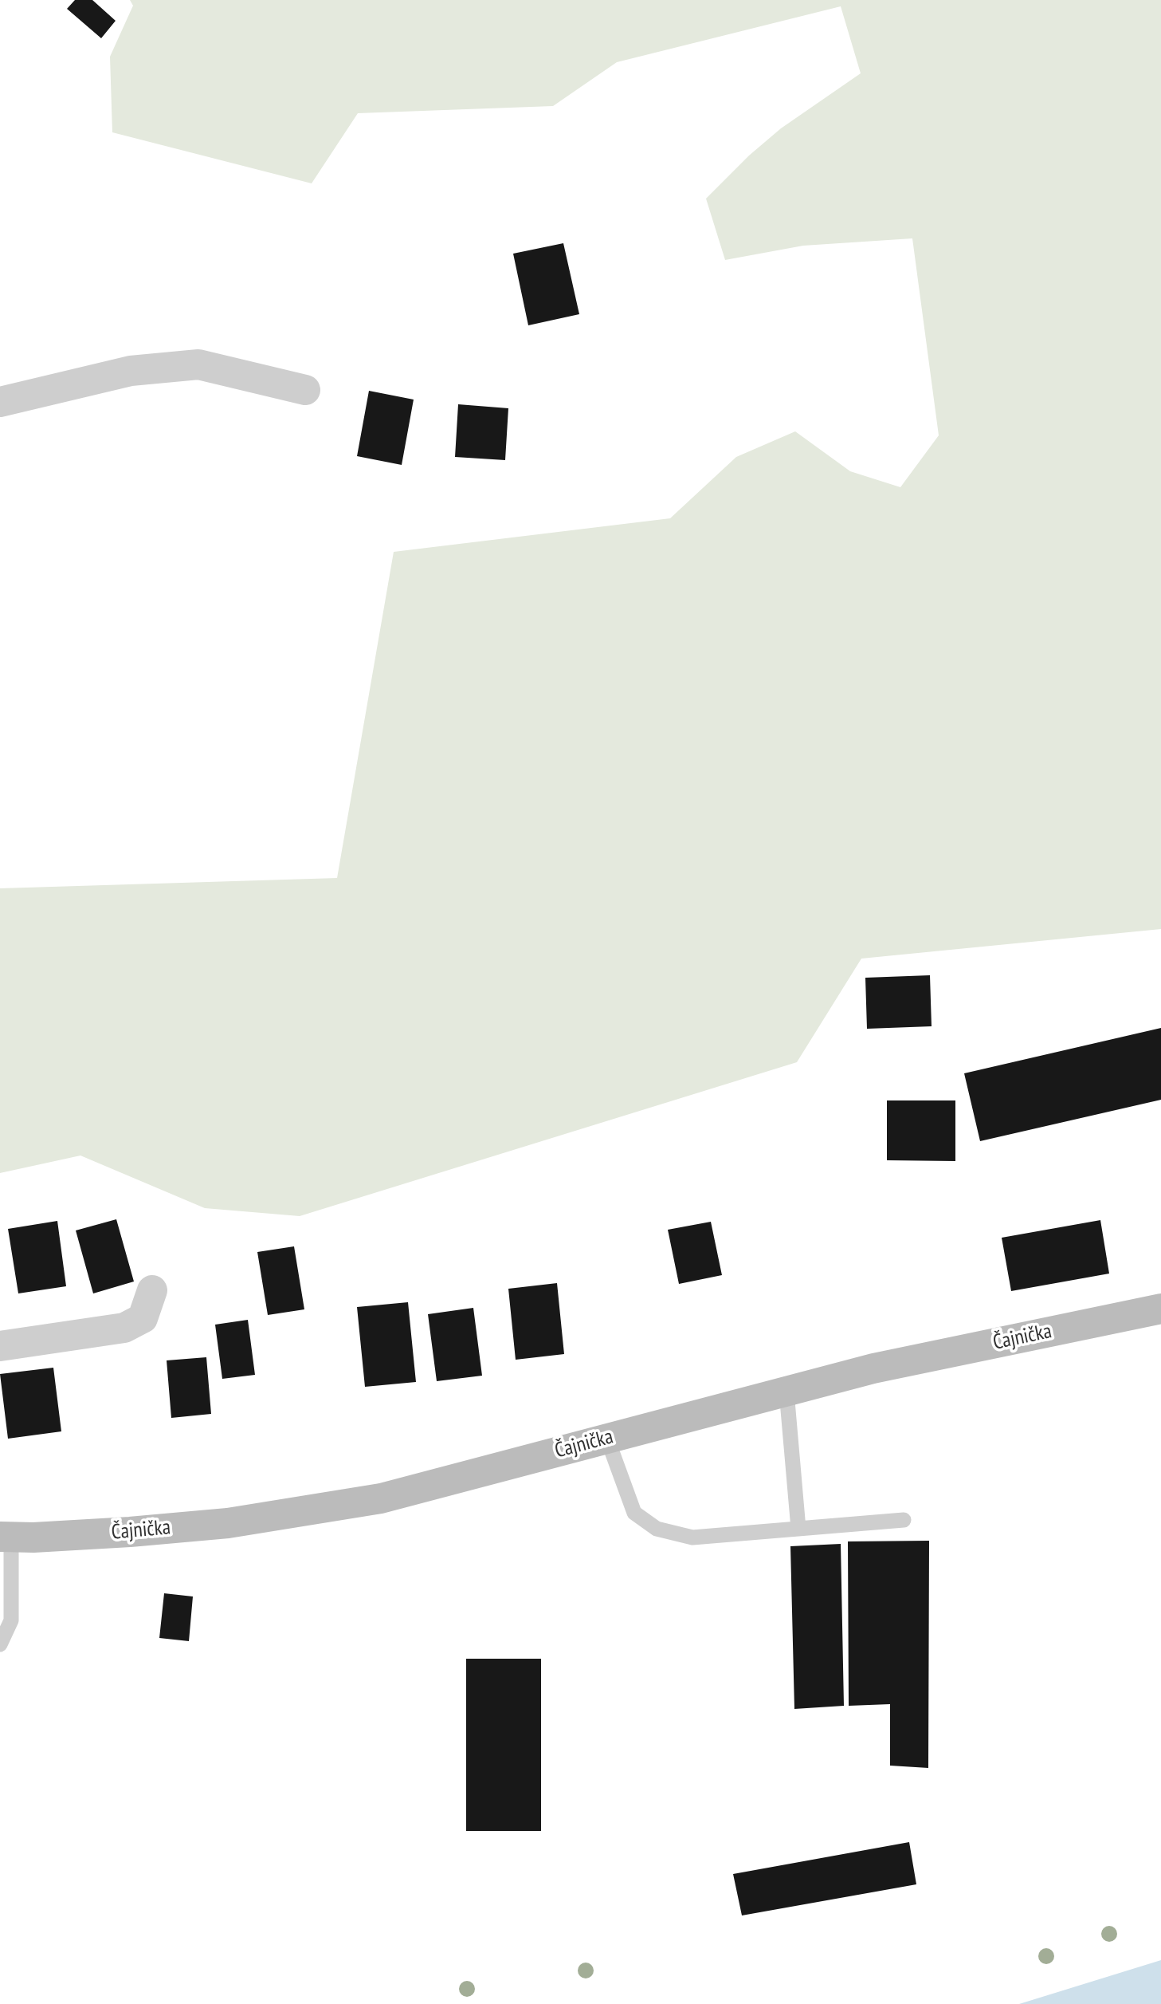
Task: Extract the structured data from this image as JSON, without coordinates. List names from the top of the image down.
{
  "streets": {
    "main road": ["Čajnička"]
  }
}
